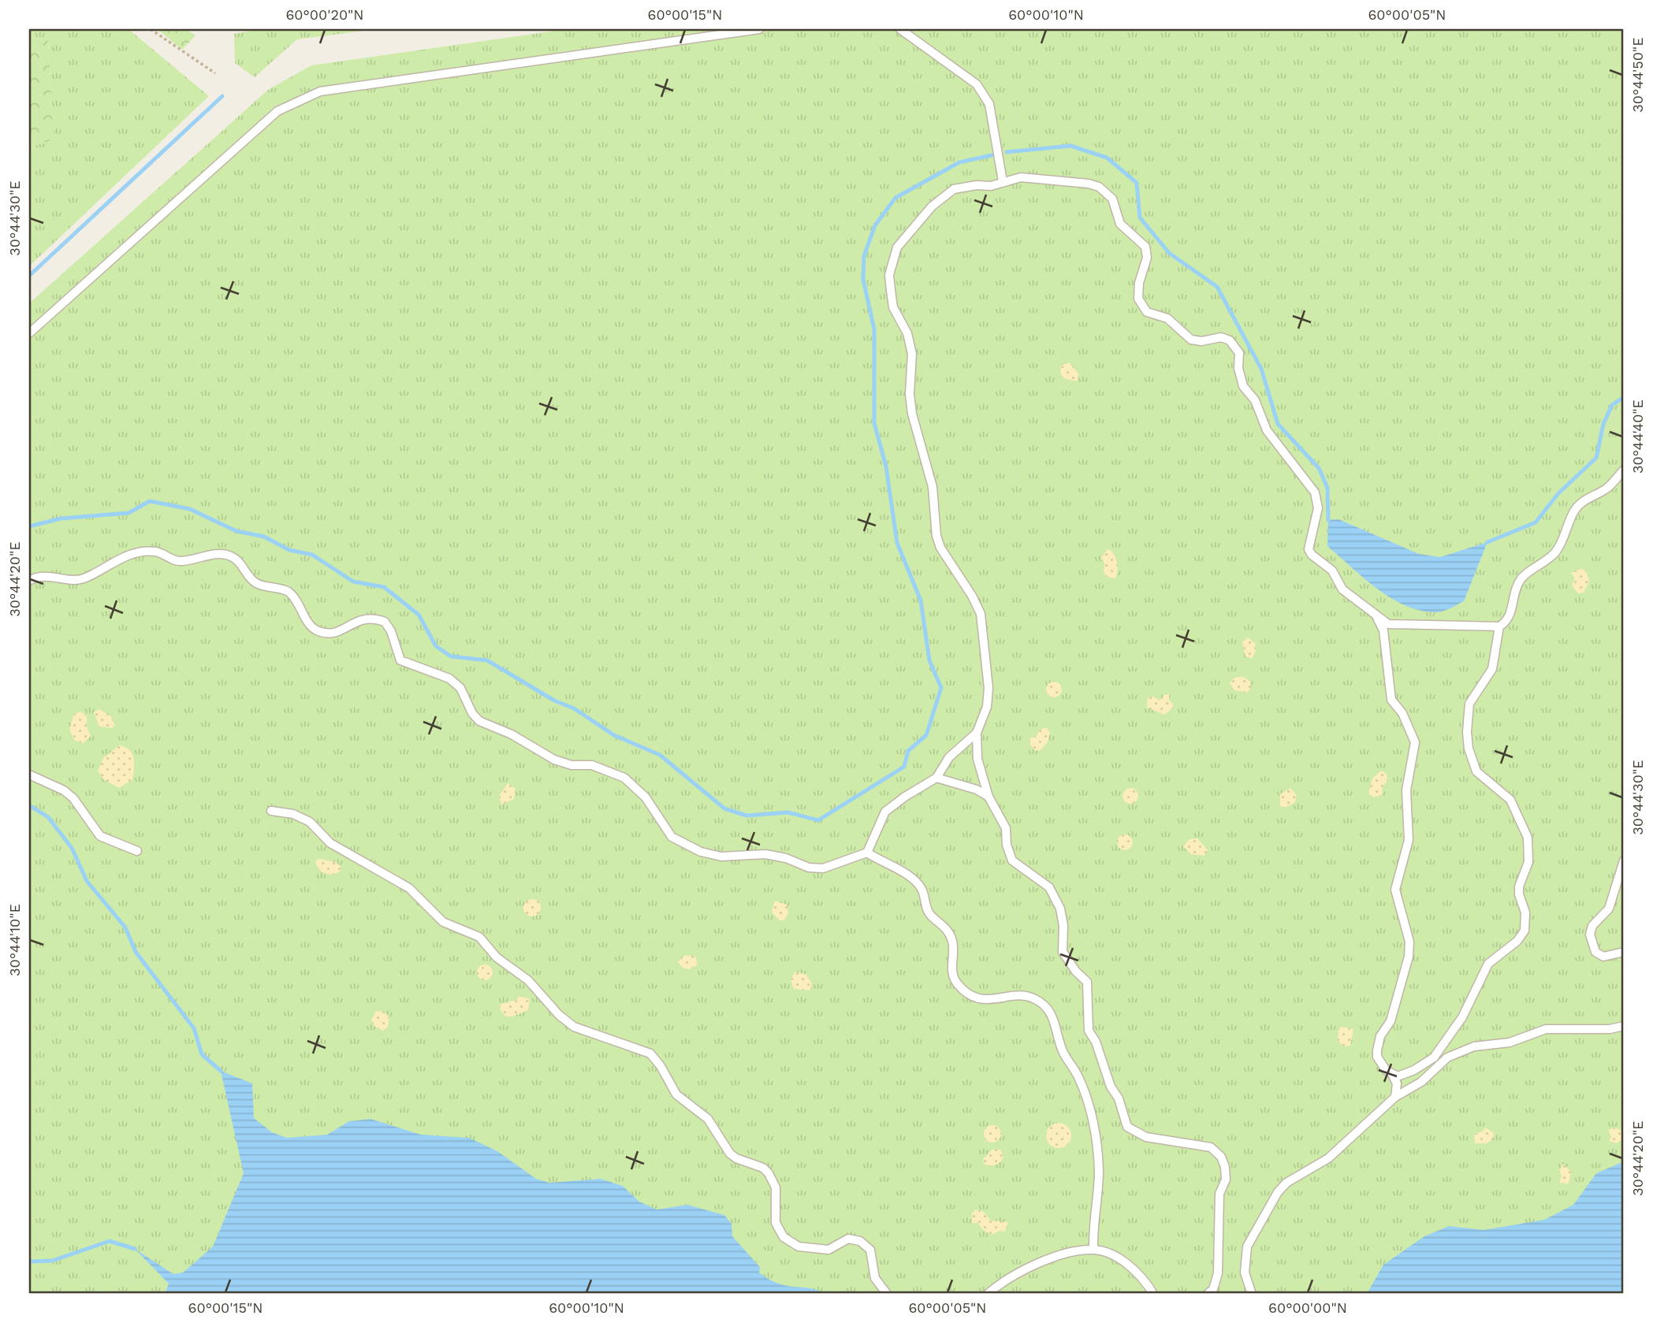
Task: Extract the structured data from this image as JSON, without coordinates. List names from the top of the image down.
{
  "coordinates": [
    "60°00'20\"N",
    "60°00'15\"N",
    "60°00'10\"N",
    "60°00'05\"N",
    "30°44'50\"E",
    "30°44'30\"E",
    "30°44'40\"E",
    "30°44'20\"E",
    "30°44'10\"E",
    "60°00'00\"N"
  ]
}
